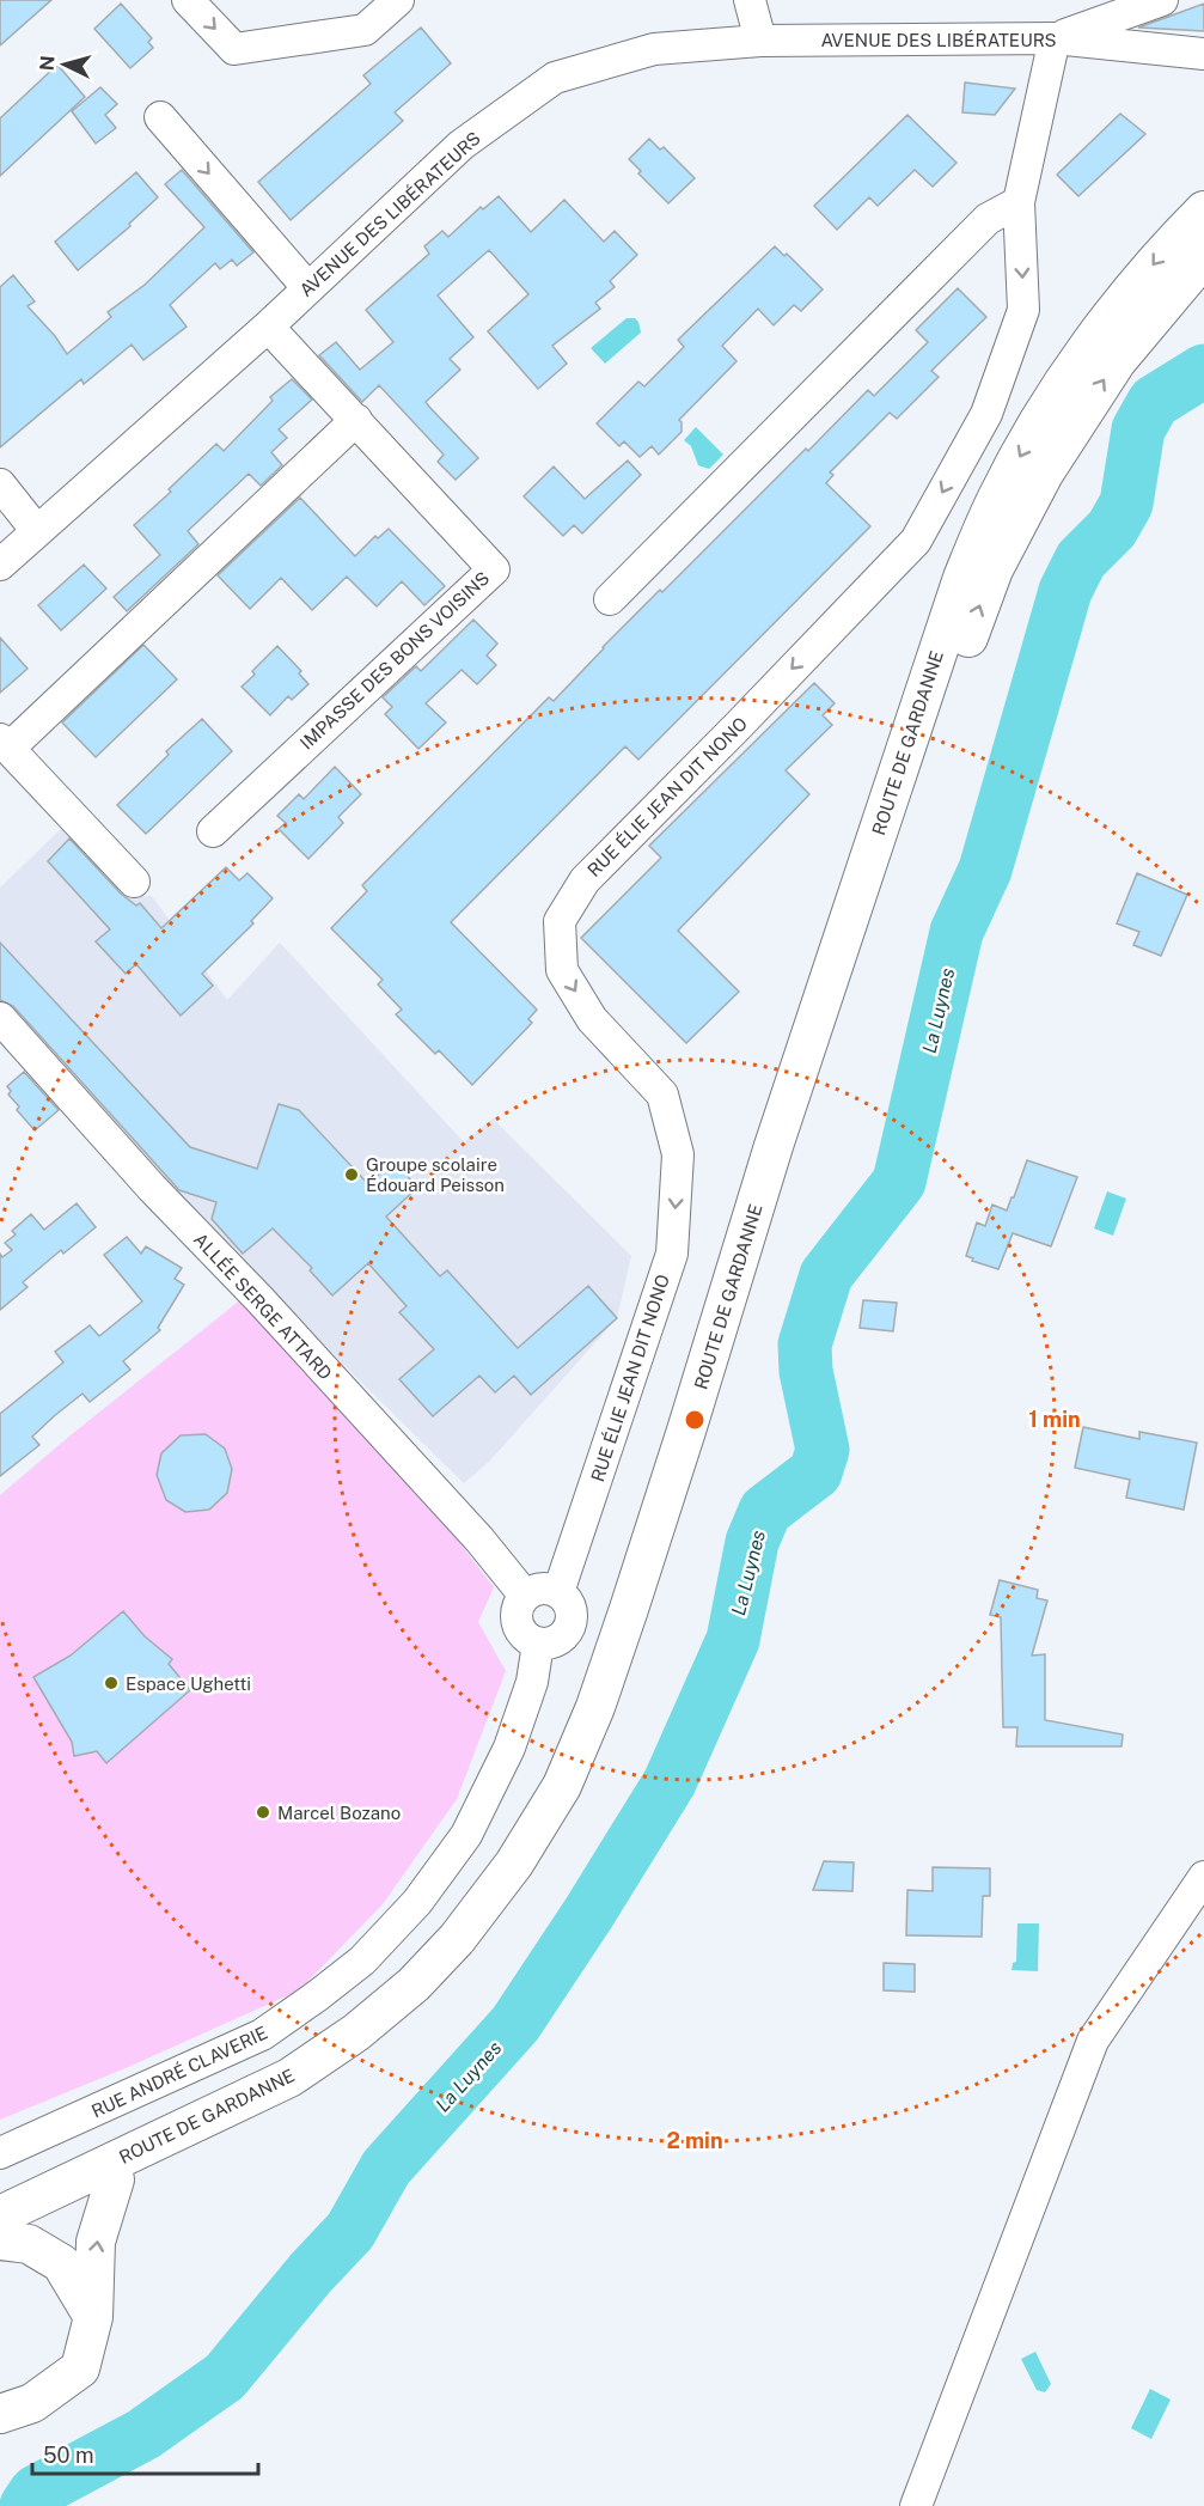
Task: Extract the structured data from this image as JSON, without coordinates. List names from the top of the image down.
{
  "streets": {
    "main road": ["ROUTE DE GARDANNE"],
    "street": [
      "AVENUE DES LIBÉRATEURS",
      "IMPASSE DES BONS VOISINS",
      "RUE ÉLIE JEAN DIT NONO",
      "ALLÉE SERGE ATTARD",
      "RUE ANDRÉ CLAVERIE"
    ]
  },
  "crossings": [
    ["AVENUE DES LIBÉRATEURS", "IMPASSE DES BONS VOISINS"],
    ["AVENUE DES LIBÉRATEURS", "RUE ÉLIE JEAN DIT NONO"],
    ["RUE ÉLIE JEAN DIT NONO", "ALLÉE SERGE ATTARD"],
    ["RUE ÉLIE JEAN DIT NONO", "RUE ANDRÉ CLAVERIE"],
    ["ALLÉE SERGE ATTARD", "RUE ANDRÉ CLAVERIE"]
  ],
  "one_way": ["RUE ÉLIE JEAN DIT NONO"],
  "water": ["La Luynes"],
  "places": ["Groupe scolaire Édouard Peisson", "Espace Ughetti", "Marcel Bozano"],
  "scale_bar": "50 m",
  "north": "left",
  "rings": ["1 min", "2 min"]
}
